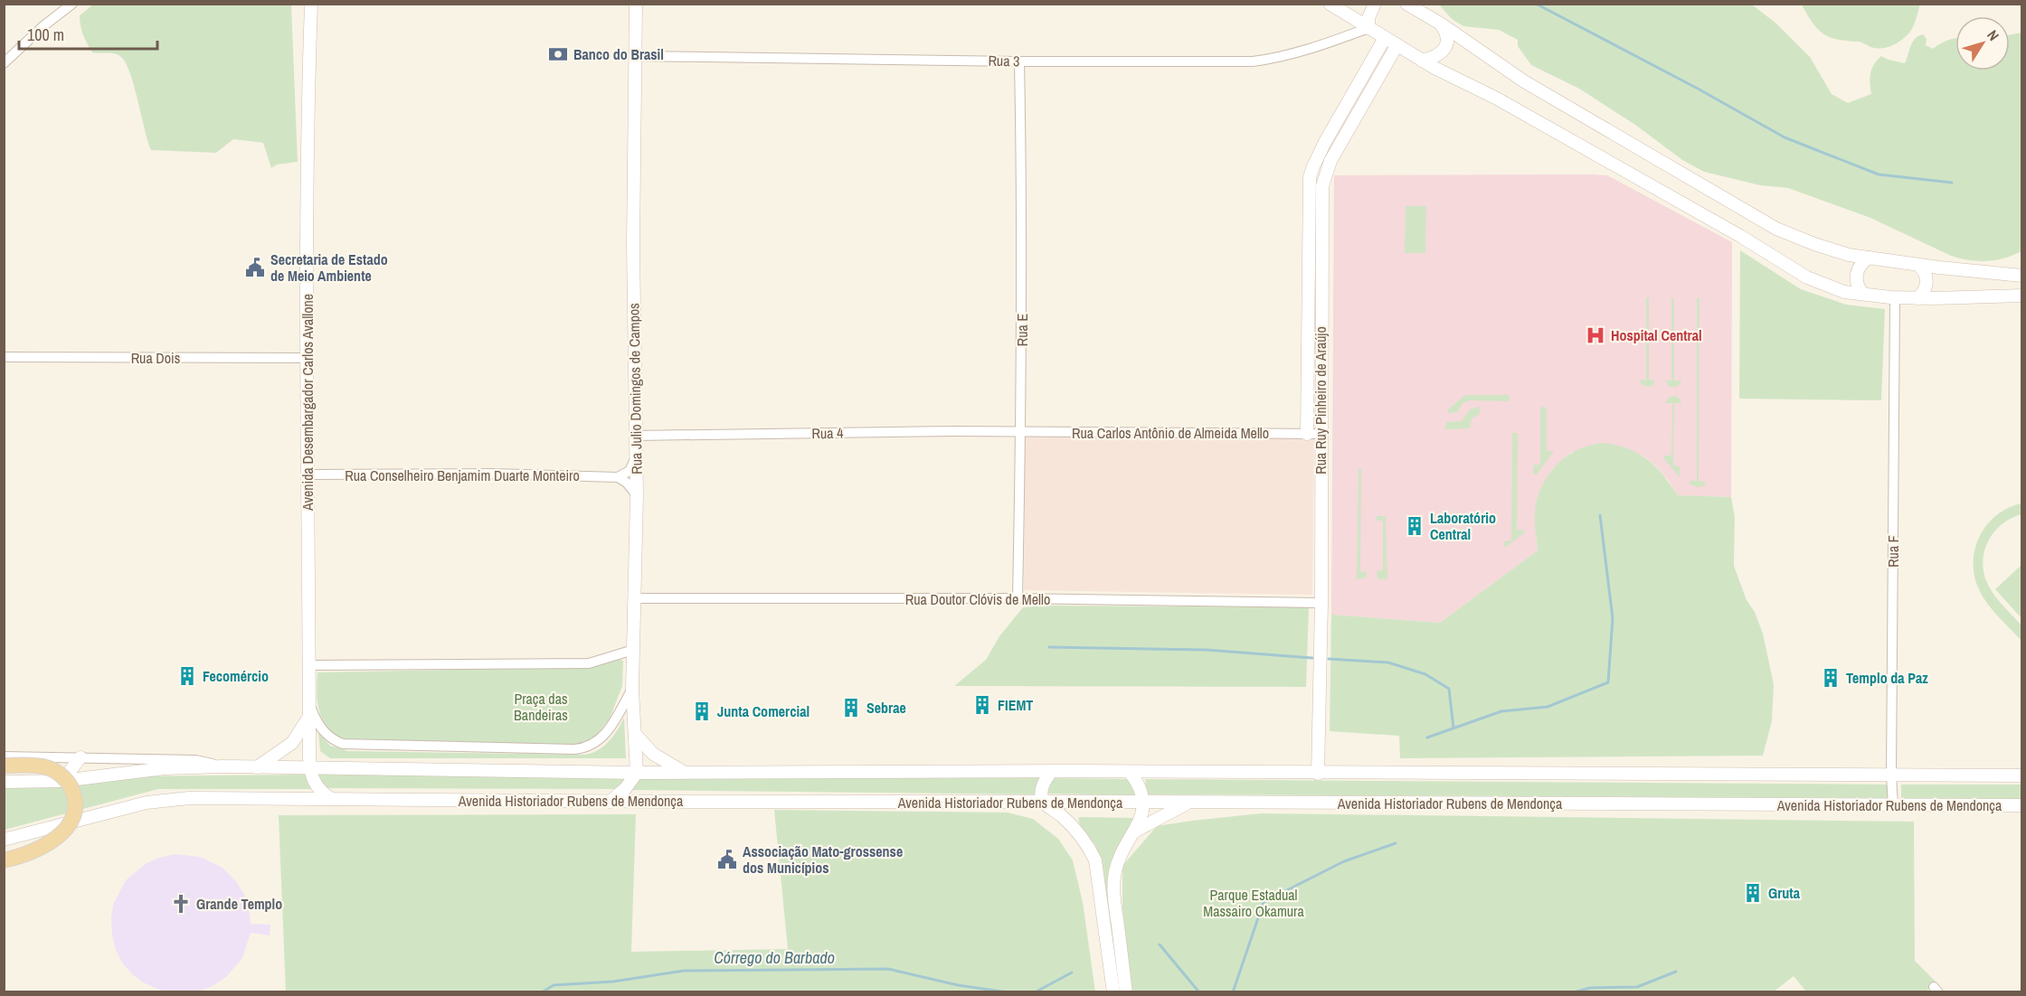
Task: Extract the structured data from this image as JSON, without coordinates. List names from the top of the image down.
{
  "streets": {
    "main road": [
      "Rua Julio Domingos de Campos",
      "Rua Ruy Pinheiro de Araújo",
      "Avenida Desembargador Carlos Avallone",
      "Avenida Historiador Rubens de Mendonça"
    ],
    "street": [
      "Rua 3",
      "Rua E",
      "Rua Dois",
      "Rua 4",
      "Rua Carlos Antônio de Almeida Mello",
      "Rua Conselheiro Benjamim Duarte Monteiro",
      "Rua F",
      "Rua Doutor Clóvis de Mello"
    ]
  },
  "crossings": [
    ["Rua 3", "Rua E"],
    ["Rua 3", "Rua Julio Domingos de Campos"],
    ["Rua E", "Rua 4"],
    ["Rua E", "Rua Carlos Antônio de Almeida Mello"],
    ["Rua E", "Rua Doutor Clóvis de Mello"],
    ["Rua Dois", "Avenida Desembargador Carlos Avallone"],
    ["Rua Julio Domingos de Campos", "Rua 4"],
    ["Rua Julio Domingos de Campos", "Rua Doutor Clóvis de Mello"],
    ["Rua Julio Domingos de Campos", "Avenida Historiador Rubens de Mendonça"],
    ["Rua Ruy Pinheiro de Araújo", "Rua Carlos Antônio de Almeida Mello"],
    ["Rua Ruy Pinheiro de Araújo", "Rua Doutor Clóvis de Mello"],
    ["Rua Ruy Pinheiro de Araújo", "Avenida Historiador Rubens de Mendonça"],
    ["Avenida Desembargador Carlos Avallone", "Rua Conselheiro Benjamim Duarte Monteiro"],
    ["Avenida Desembargador Carlos Avallone", "Avenida Historiador Rubens de Mendonça"],
    ["Rua 4", "Rua Carlos Antônio de Almeida Mello"],
    ["Rua F", "Avenida Historiador Rubens de Mendonça"]
  ],
  "water": ["Córrego do Barbado"],
  "parks": ["Praça das Bandeiras", "Parque Estadual Massairo Okamura"],
  "places": {
    "bank": ["Banco do Brasil"],
    "public building": ["Secretaria de Estado de Meio Ambiente", "Associação Mato-grossense dos Municípios"],
    "hospital": ["Hospital Central"],
    "building": [
      "Laboratório Central",
      "Fecomércio",
      "Templo da Paz",
      "FIEMT",
      "Sebrae",
      "Junta Comercial",
      "Gruta"
    ],
    "church": ["Grande Templo"]
  },
  "scale_bar": "100 m",
  "north": "top right"
}
